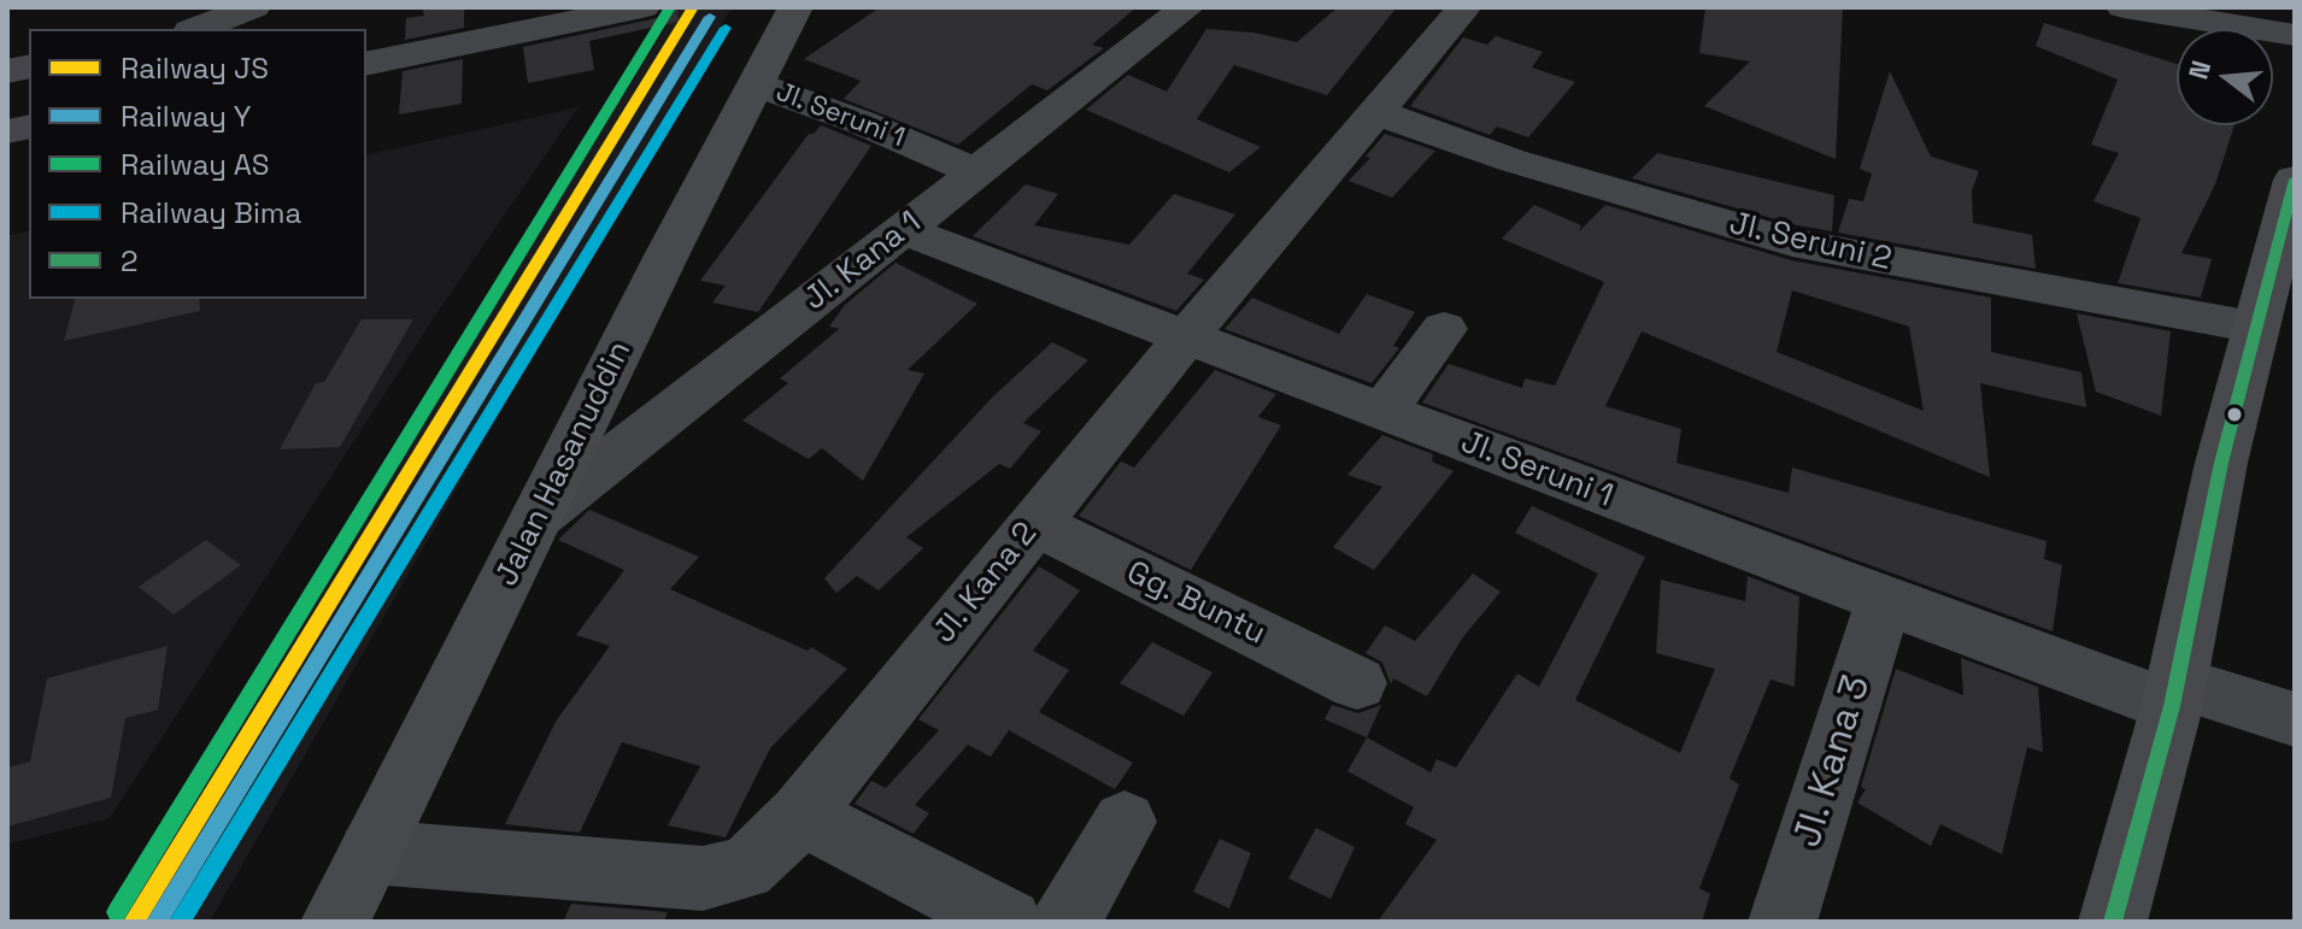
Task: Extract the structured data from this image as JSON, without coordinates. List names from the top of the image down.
{
  "streets": {
    "main road": ["Jalan Hasanuddin"],
    "street": [
      "Jl. Seruni 1",
      "Jl. Seruni 2",
      "Jl. Kana 1",
      "Jl. Kana 2",
      "Gg. Buntu",
      "Jl. Kana 3"
    ]
  },
  "crossings": [
    ["Jl. Seruni 1", "Jl. Kana 1"],
    ["Jl. Seruni 1", "Jalan Hasanuddin"],
    ["Jl. Seruni 1", "Jl. Kana 2"],
    ["Jl. Seruni 1", "Jl. Kana 3"],
    ["Jl. Seruni 2", "Jl. Kana 2"],
    ["Jl. Kana 1", "Jalan Hasanuddin"],
    ["Jalan Hasanuddin", "Jl. Kana 2"],
    ["Jl. Kana 2", "Gg. Buntu"]
  ],
  "lines": [
    "rail line JS",
    "rail line AS",
    "rail line Y",
    "rail line Bima",
    "transit line 2"
  ],
  "legend": [
    "Railway JS",
    "Railway Y",
    "Railway AS",
    "Railway Bima",
    "2"
  ],
  "north": "left"
}
